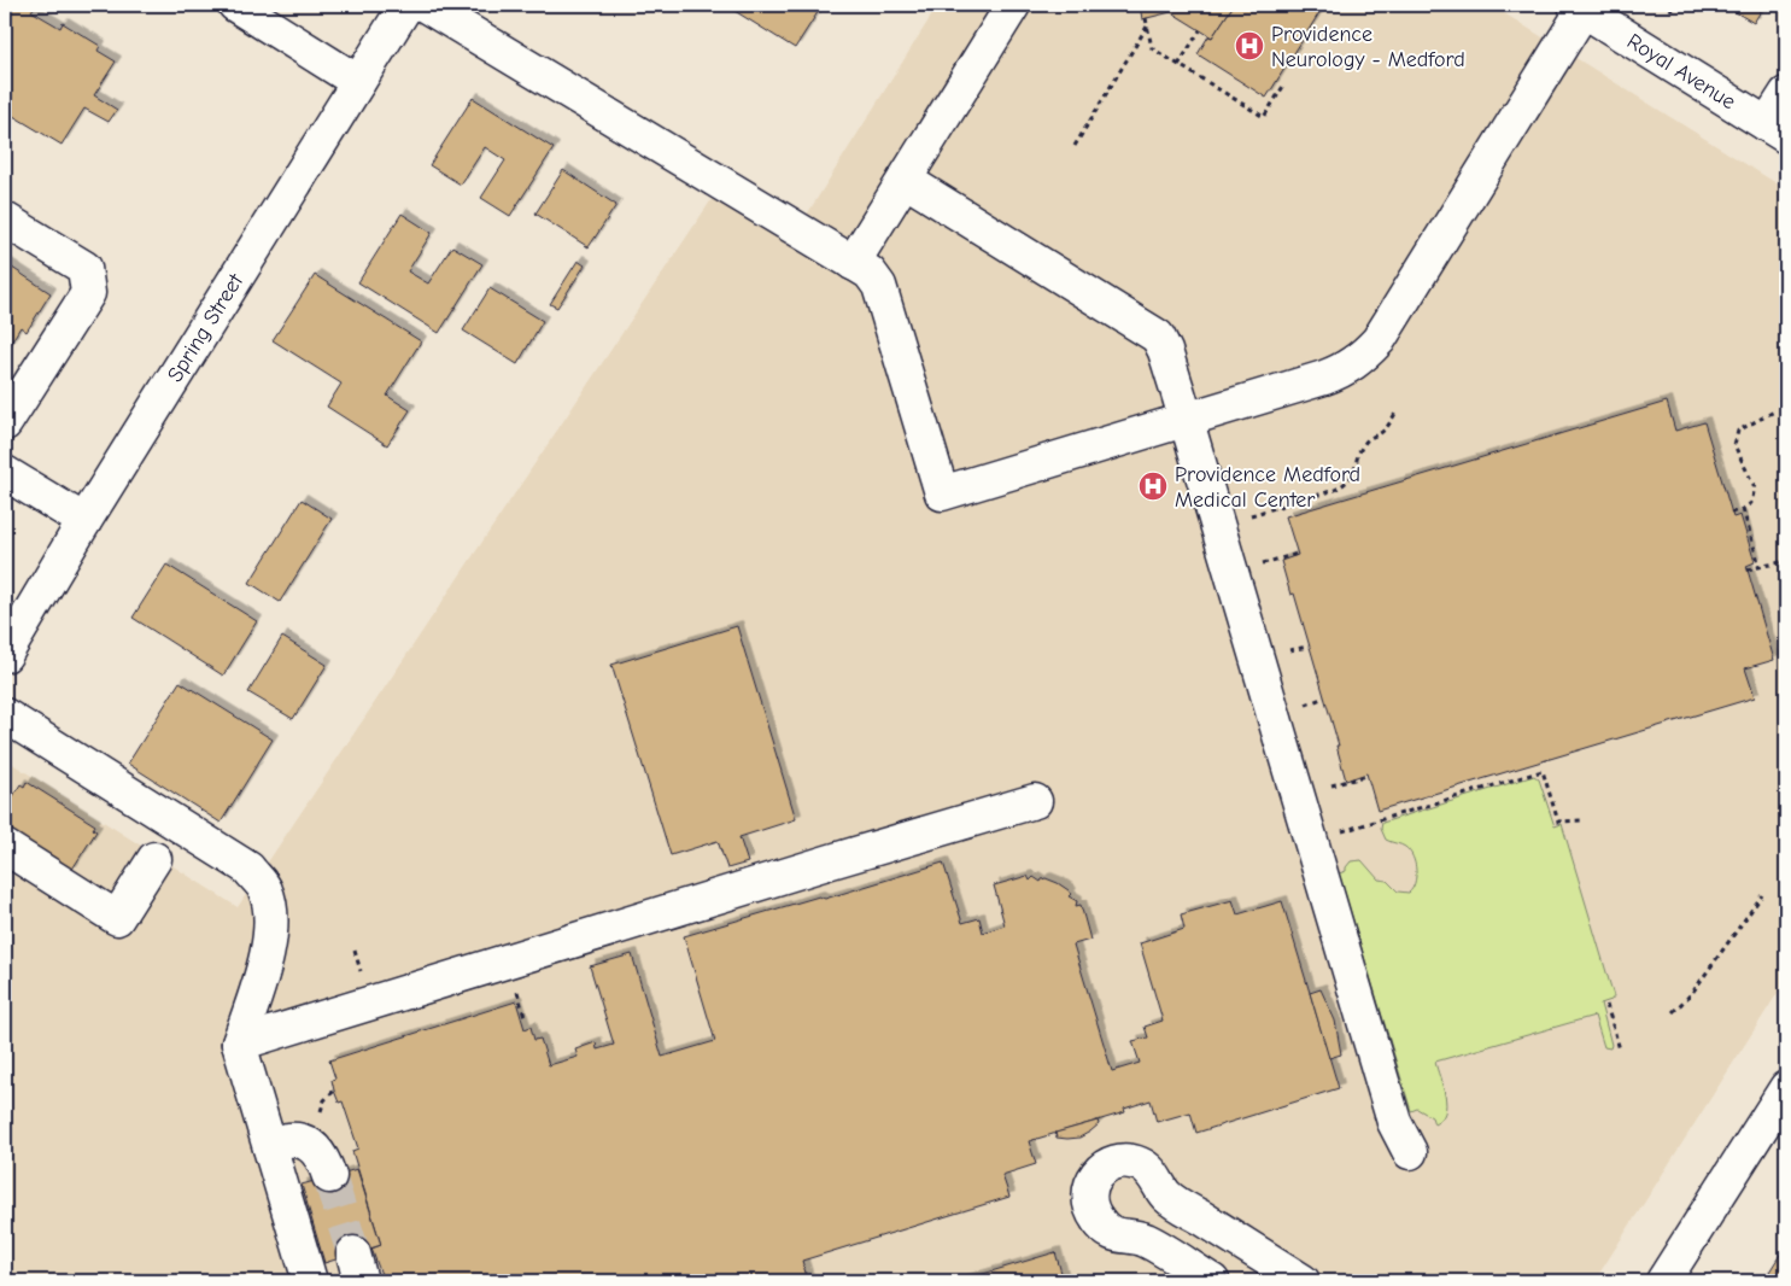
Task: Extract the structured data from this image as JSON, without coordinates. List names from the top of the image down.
{
  "streets": {
    "street": ["Royal Avenue", "Spring Street"]
  },
  "places": {
    "hospital": ["Providence Neurology - Medford", "Providence Medford Medical Center"]
  }
}
